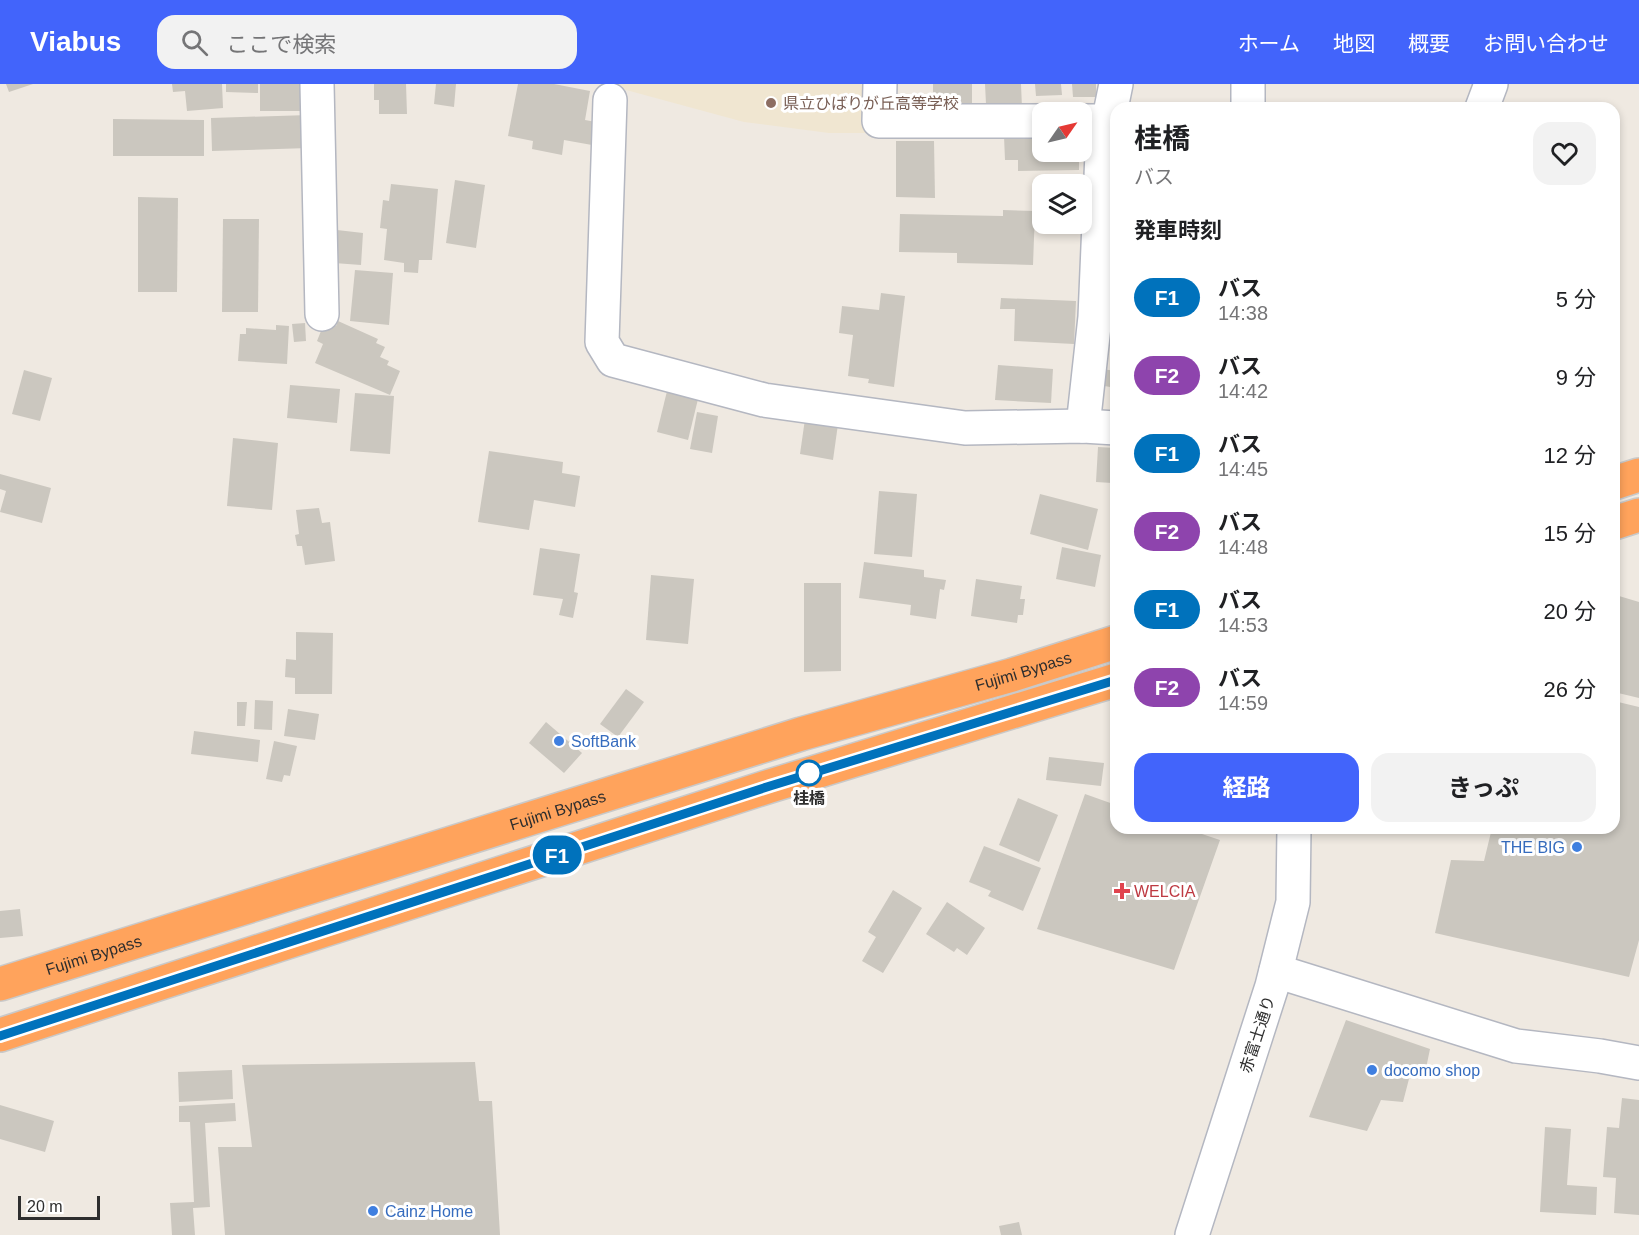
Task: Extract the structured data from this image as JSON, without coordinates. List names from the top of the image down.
{
  "streets": {
    "highway": ["Fujimi Bypass"],
    "street": ["赤富士通り"]
  },
  "places": {
    "other": [
      "県立ひばりが丘高等学校",
      "SoftBank",
      "桂橋",
      "THE BIG",
      "docomo shop",
      "Cainz Home"
    ],
    "health": ["WELCIA"]
  },
  "lines": ["bus line F1"],
  "scale_bar": "20 m",
  "north": "top right",
  "page": {
    "header": "Viabus",
    "search": "ここで検索",
    "nav": [
      "ホーム",
      "地図",
      "概要",
      "お問い合わせ"
    ],
    "on_map": "F1",
    "heading": [
      ["桂橋", "バス"],
      "発車時刻"
    ],
    "list": [
      {
        "mark": "F1",
        "name": "バス",
        "note": "14:38",
        "value": "5 分"
      },
      {
        "mark": "F2",
        "name": "バス",
        "note": "14:42",
        "value": "9 分"
      },
      {
        "mark": "F1",
        "name": "バス",
        "note": "14:45",
        "value": "12 分"
      },
      {
        "mark": "F2",
        "name": "バス",
        "note": "14:48",
        "value": "15 分"
      },
      {
        "mark": "F1",
        "name": "バス",
        "note": "14:53",
        "value": "20 分"
      },
      {
        "mark": "F2",
        "name": "バス",
        "note": "14:59",
        "value": "26 分"
      }
    ],
    "buttons": ["経路", "きっぷ"],
    "scale": "20 m"
  }
}
